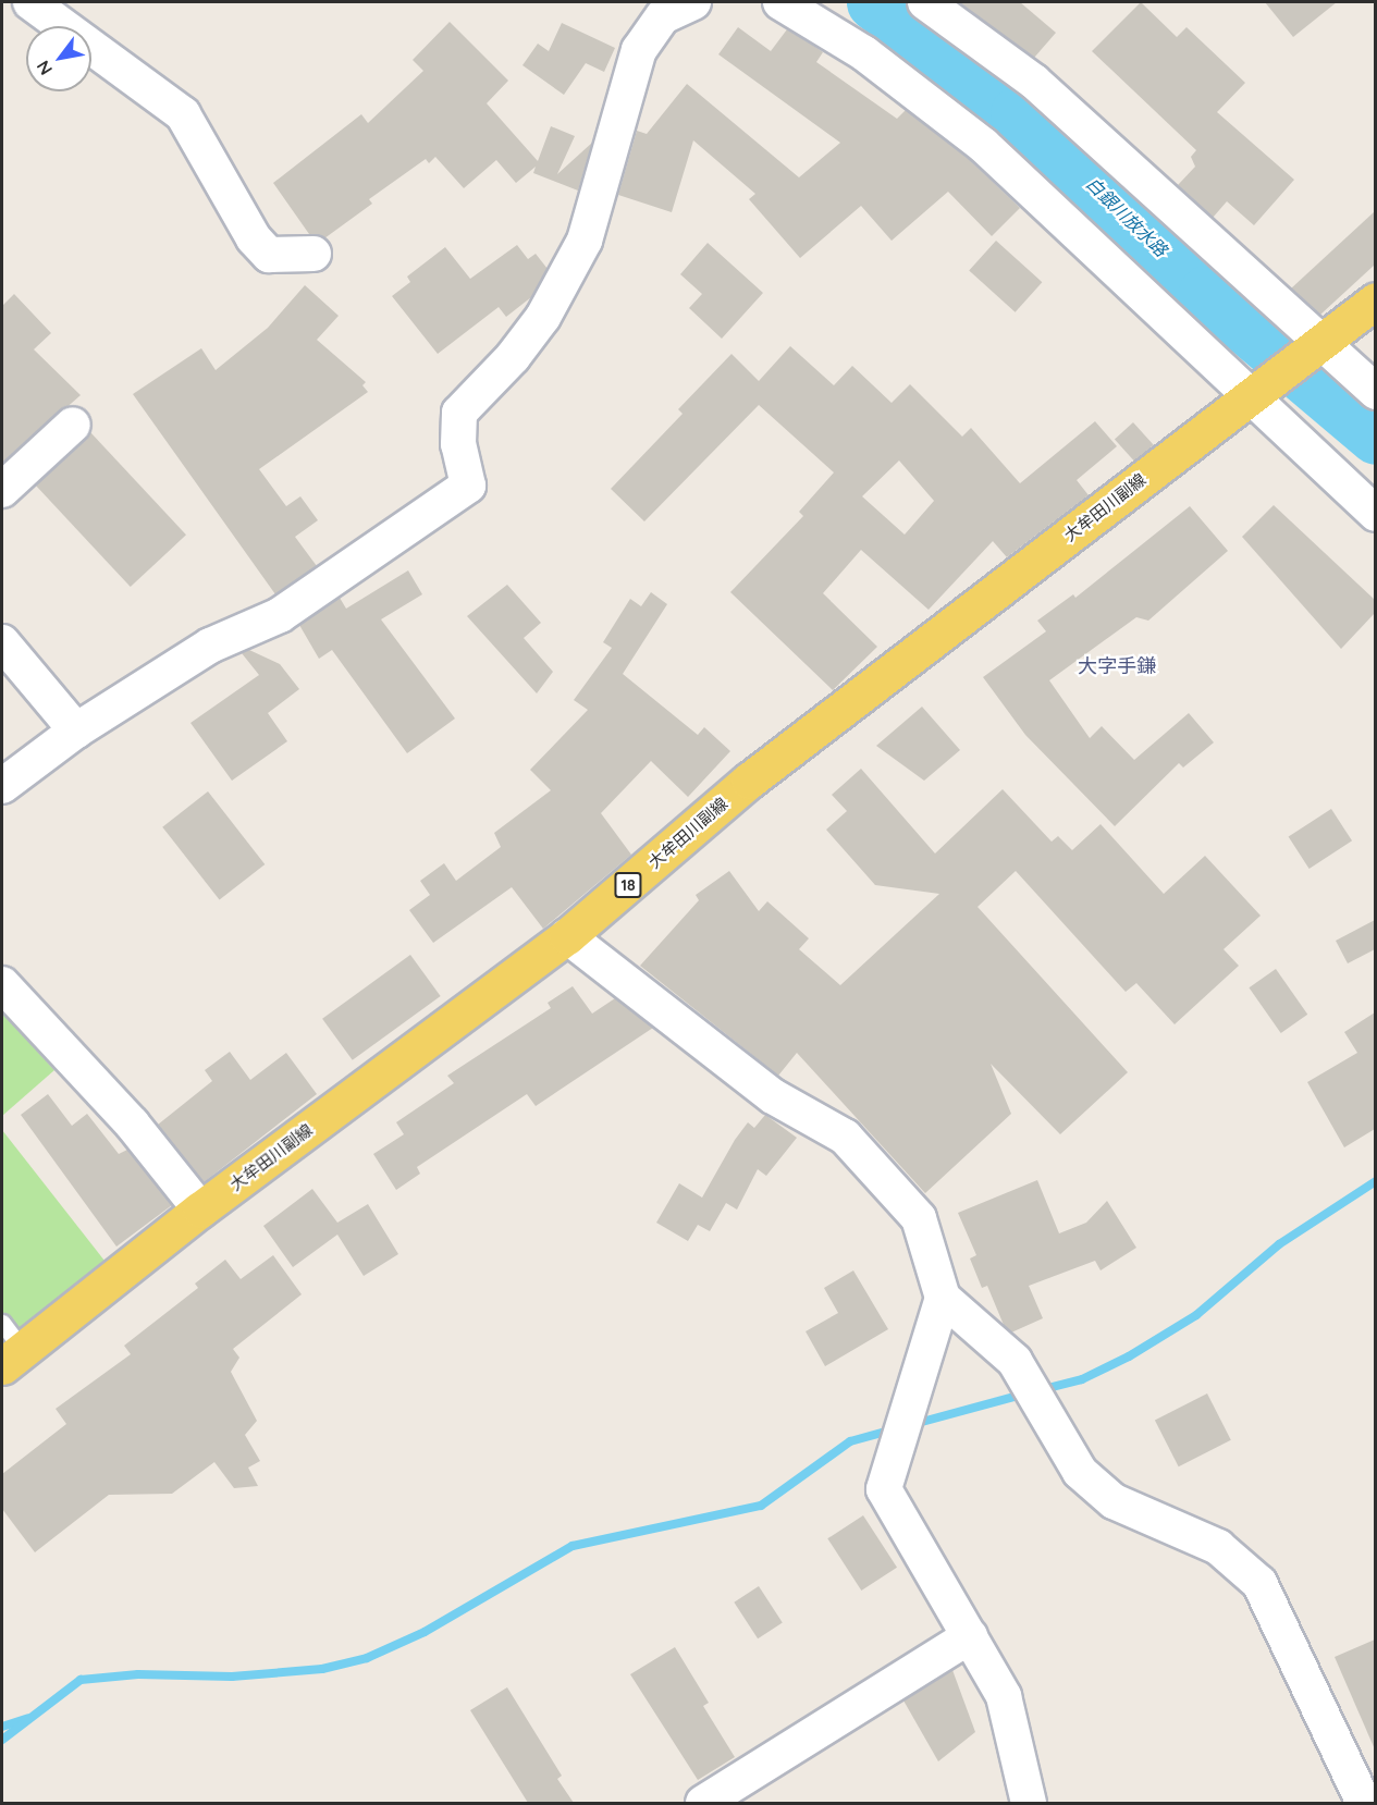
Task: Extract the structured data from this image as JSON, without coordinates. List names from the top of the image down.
{
  "streets": {
    "main road": ["大牟田川副線", "18"]
  },
  "districts": ["大字手鎌"],
  "water": ["白銀川放水路"],
  "north": "bottom left"
}
